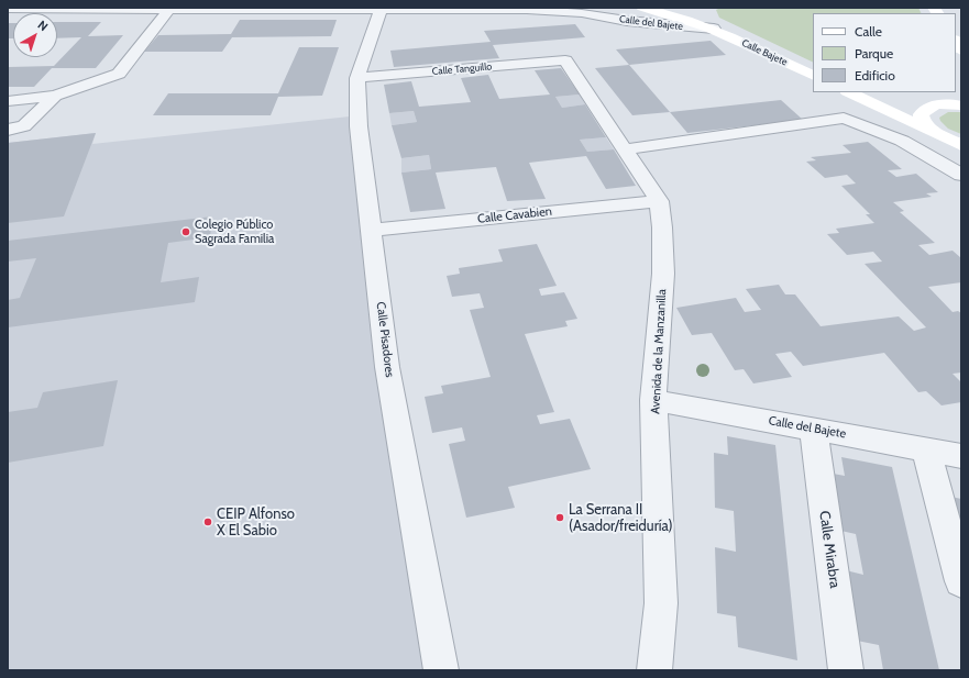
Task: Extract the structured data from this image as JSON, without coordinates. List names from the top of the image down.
{
  "streets": {
    "main road": ["Calle Bajete"],
    "street": [
      "Calle del Bajete",
      "Calle Tanguillo",
      "Calle Cavabien",
      "Calle Pisadores",
      "Avenida de la Manzanilla",
      "Calle Mirabra"
    ]
  },
  "crossings": [
    ["Calle del Bajete", "Calle Bajete"],
    ["Calle del Bajete", "Calle Pisadores"],
    ["Calle del Bajete", "Avenida de la Manzanilla"],
    ["Calle del Bajete", "Calle Mirabra"],
    ["Calle Tanguillo", "Calle Pisadores"],
    ["Calle Tanguillo", "Avenida de la Manzanilla"],
    ["Calle Cavabien", "Calle Pisadores"],
    ["Calle Cavabien", "Avenida de la Manzanilla"]
  ],
  "places": ["Colegio Público Sagrada Familia", "La Serrana II (Asador/freiduría)", "CEIP Alfonso X El Sabio"],
  "legend": ["Calle", "Parque", "Edificio"],
  "north": "top right"
}
